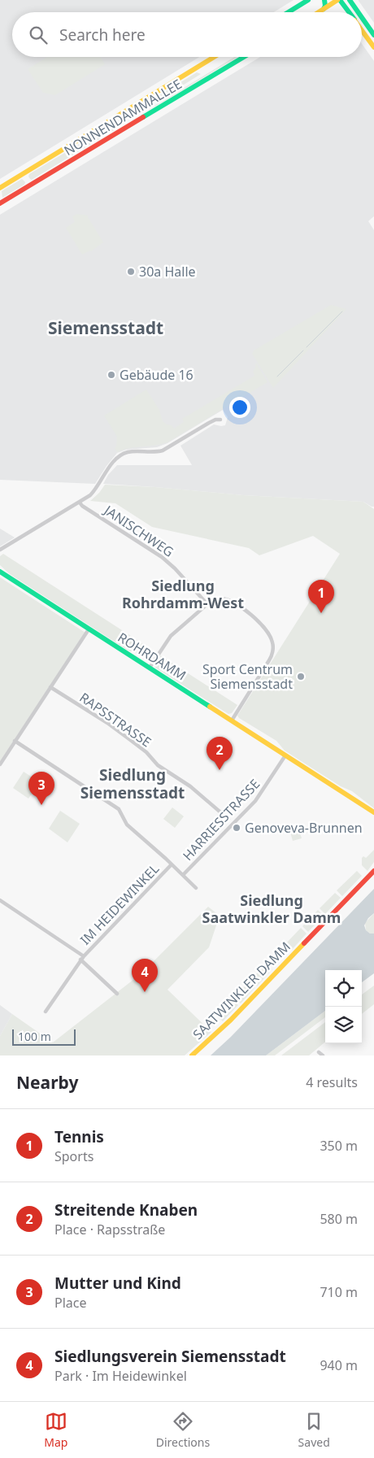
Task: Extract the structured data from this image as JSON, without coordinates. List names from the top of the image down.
{
  "streets": {
    "main road": ["NONNENDAMMALLEE", "ROHRDAMM", "SAATWINKLER DAMM"],
    "street": [
      "JANISCHWEG",
      "RAPSSTRASSE",
      "HARRIESSTRASSE",
      "IM HEIDEWINKEL"
    ]
  },
  "crossings": [
    ["ROHRDAMM", "HARRIESSTRASSE"]
  ],
  "districts": [
    "Siemensstadt",
    "Siedlung Rohrdamm-West",
    "Siedlung Siemensstadt",
    "Siedlung Saatwinkler Damm"
  ],
  "places": [
    "30a Halle",
    "Gebäude 16",
    "Sport Centrum Siemensstadt",
    "Genoveva-Brunnen"
  ],
  "scale_bar": "100 m",
  "page": {
    "search": "Search here",
    "pins": [
      "1",
      "2",
      "3",
      "4"
    ],
    "scale": "100 m",
    "heading": ["Nearby", "4 results"],
    "list": [
      {
        "mark": "1",
        "name": "Tennis",
        "note": "Sports",
        "value": "350 m"
      },
      {
        "mark": "2",
        "name": "Streitende Knaben",
        "note": "Place · Rapsstraße",
        "value": "580 m"
      },
      {
        "mark": "3",
        "name": "Mutter und Kind",
        "note": "Place",
        "value": "710 m"
      },
      {
        "mark": "4",
        "name": "Siedlungsverein Siemensstadt",
        "note": "Park · Im Heidewinkel",
        "value": "940 m"
      }
    ],
    "nav": ["Map", "Directions", "Saved"]
  }
}
